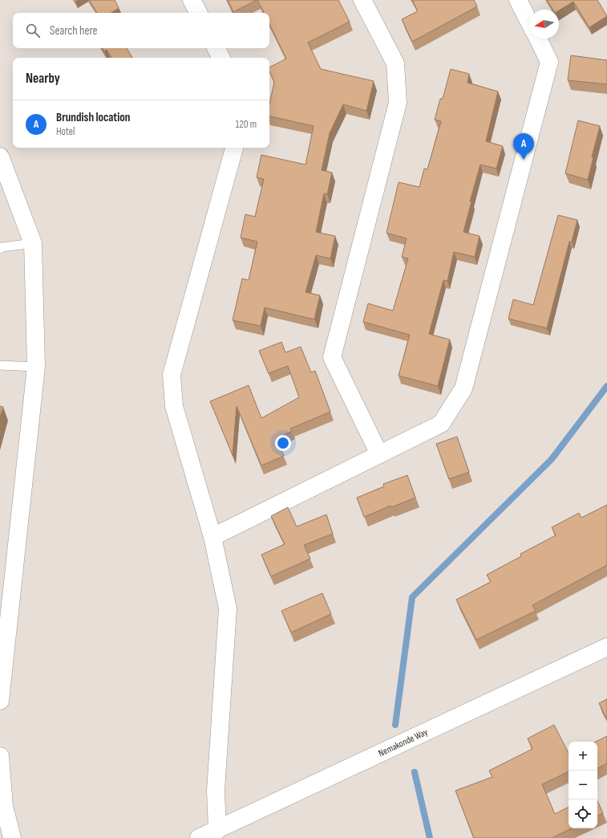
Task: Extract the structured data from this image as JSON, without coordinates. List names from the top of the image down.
{
  "streets": {
    "street": ["Nemakonde Way"]
  },
  "north": "left",
  "page": {
    "search": "Search here",
    "heading": "Nearby",
    "list": [
      {
        "mark": "A",
        "name": "Brundish location",
        "note": "Hotel",
        "value": "120 m"
      }
    ],
    "pins": "A",
    "map_buttons": ["+", "−"]
  }
}
